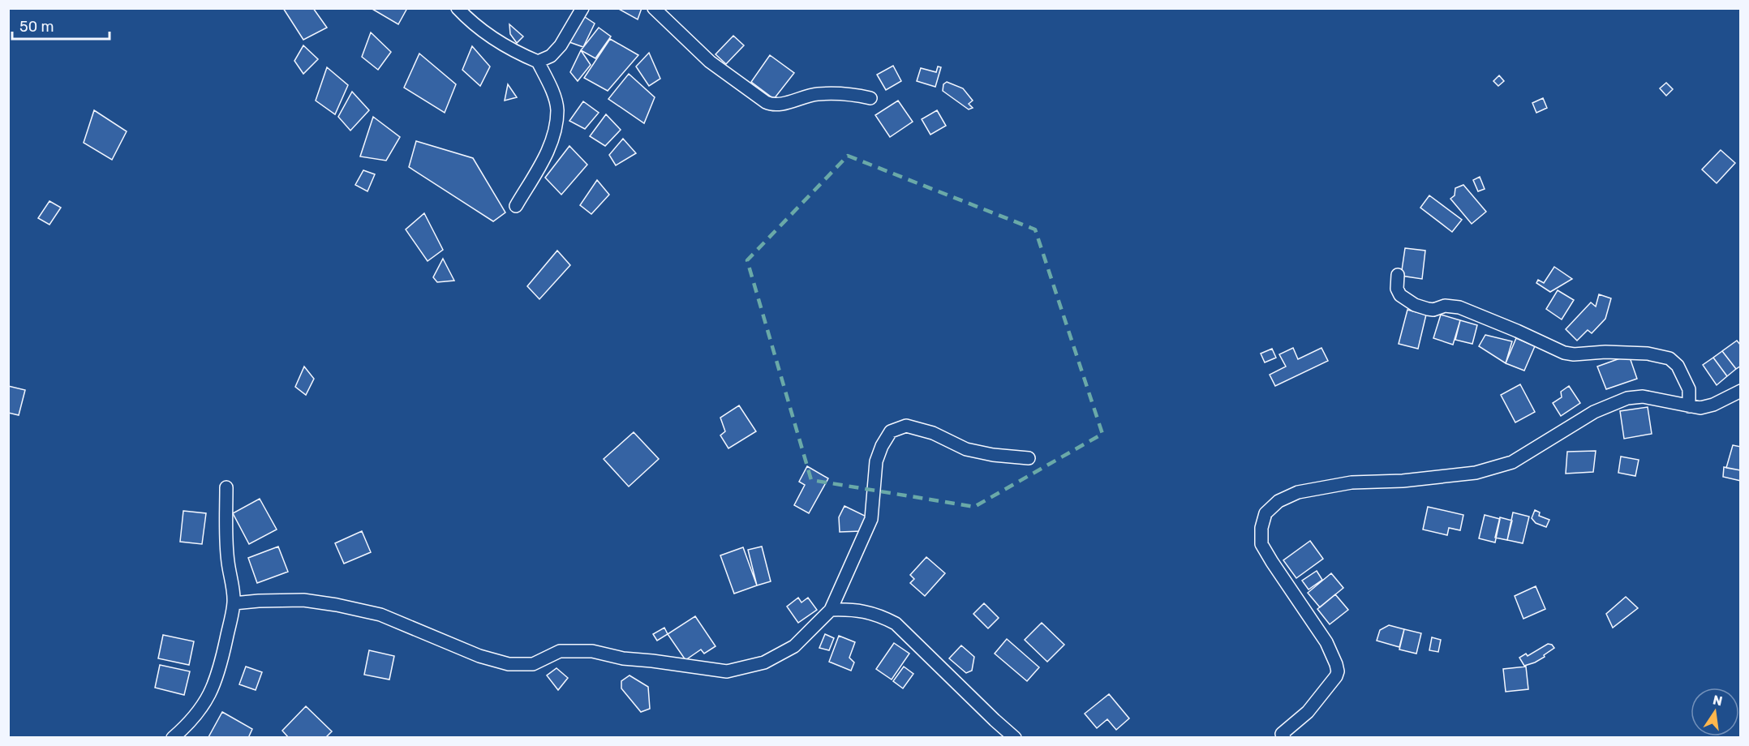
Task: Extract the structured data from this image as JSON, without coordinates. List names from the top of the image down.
{
  "scale_bar": "50 m",
  "north": "top"
}
